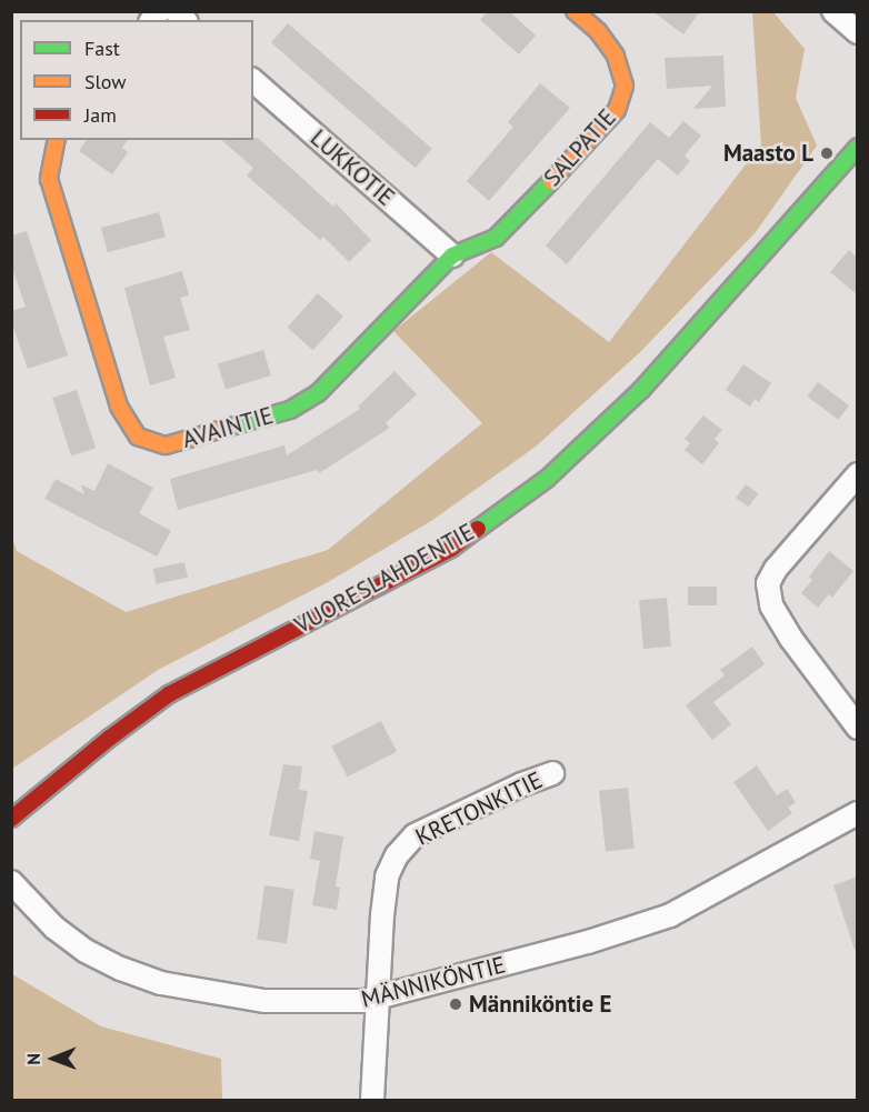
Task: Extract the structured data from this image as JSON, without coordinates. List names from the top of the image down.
{
  "streets": {
    "street": [
      "SALPATIE",
      "LUKKOTIE",
      "AVAINTIE",
      "VUORESLAHDENTIE",
      "KRETONKITIE",
      "MÄNNIKÖNTIE"
    ]
  },
  "crossings": [
    ["SALPATIE", "LUKKOTIE"],
    ["SALPATIE", "AVAINTIE"],
    ["LUKKOTIE", "AVAINTIE"],
    ["KRETONKITIE", "MÄNNIKÖNTIE"]
  ],
  "places": ["Maasto L", "Männiköntie E"],
  "legend": ["Fast", "Slow", "Jam"],
  "north": "left"
}
